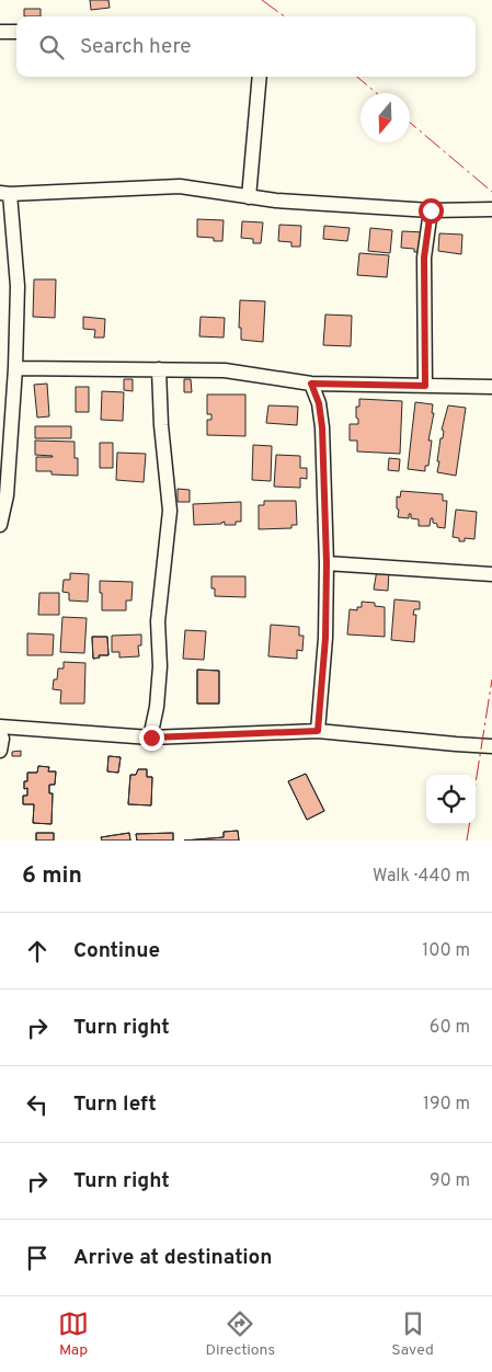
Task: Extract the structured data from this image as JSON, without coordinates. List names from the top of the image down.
{
  "north": "bottom",
  "page": {
    "search": "Search here",
    "heading": ["6 min", "Walk · 440 m"],
    "list": [
      ["Continue", "100 m"],
      ["Turn right", "60 m"],
      ["Turn left", "190 m"],
      ["Turn right", "90 m"],
      "Arrive at destination"
    ],
    "nav": ["Map", "Directions", "Saved"]
  }
}
